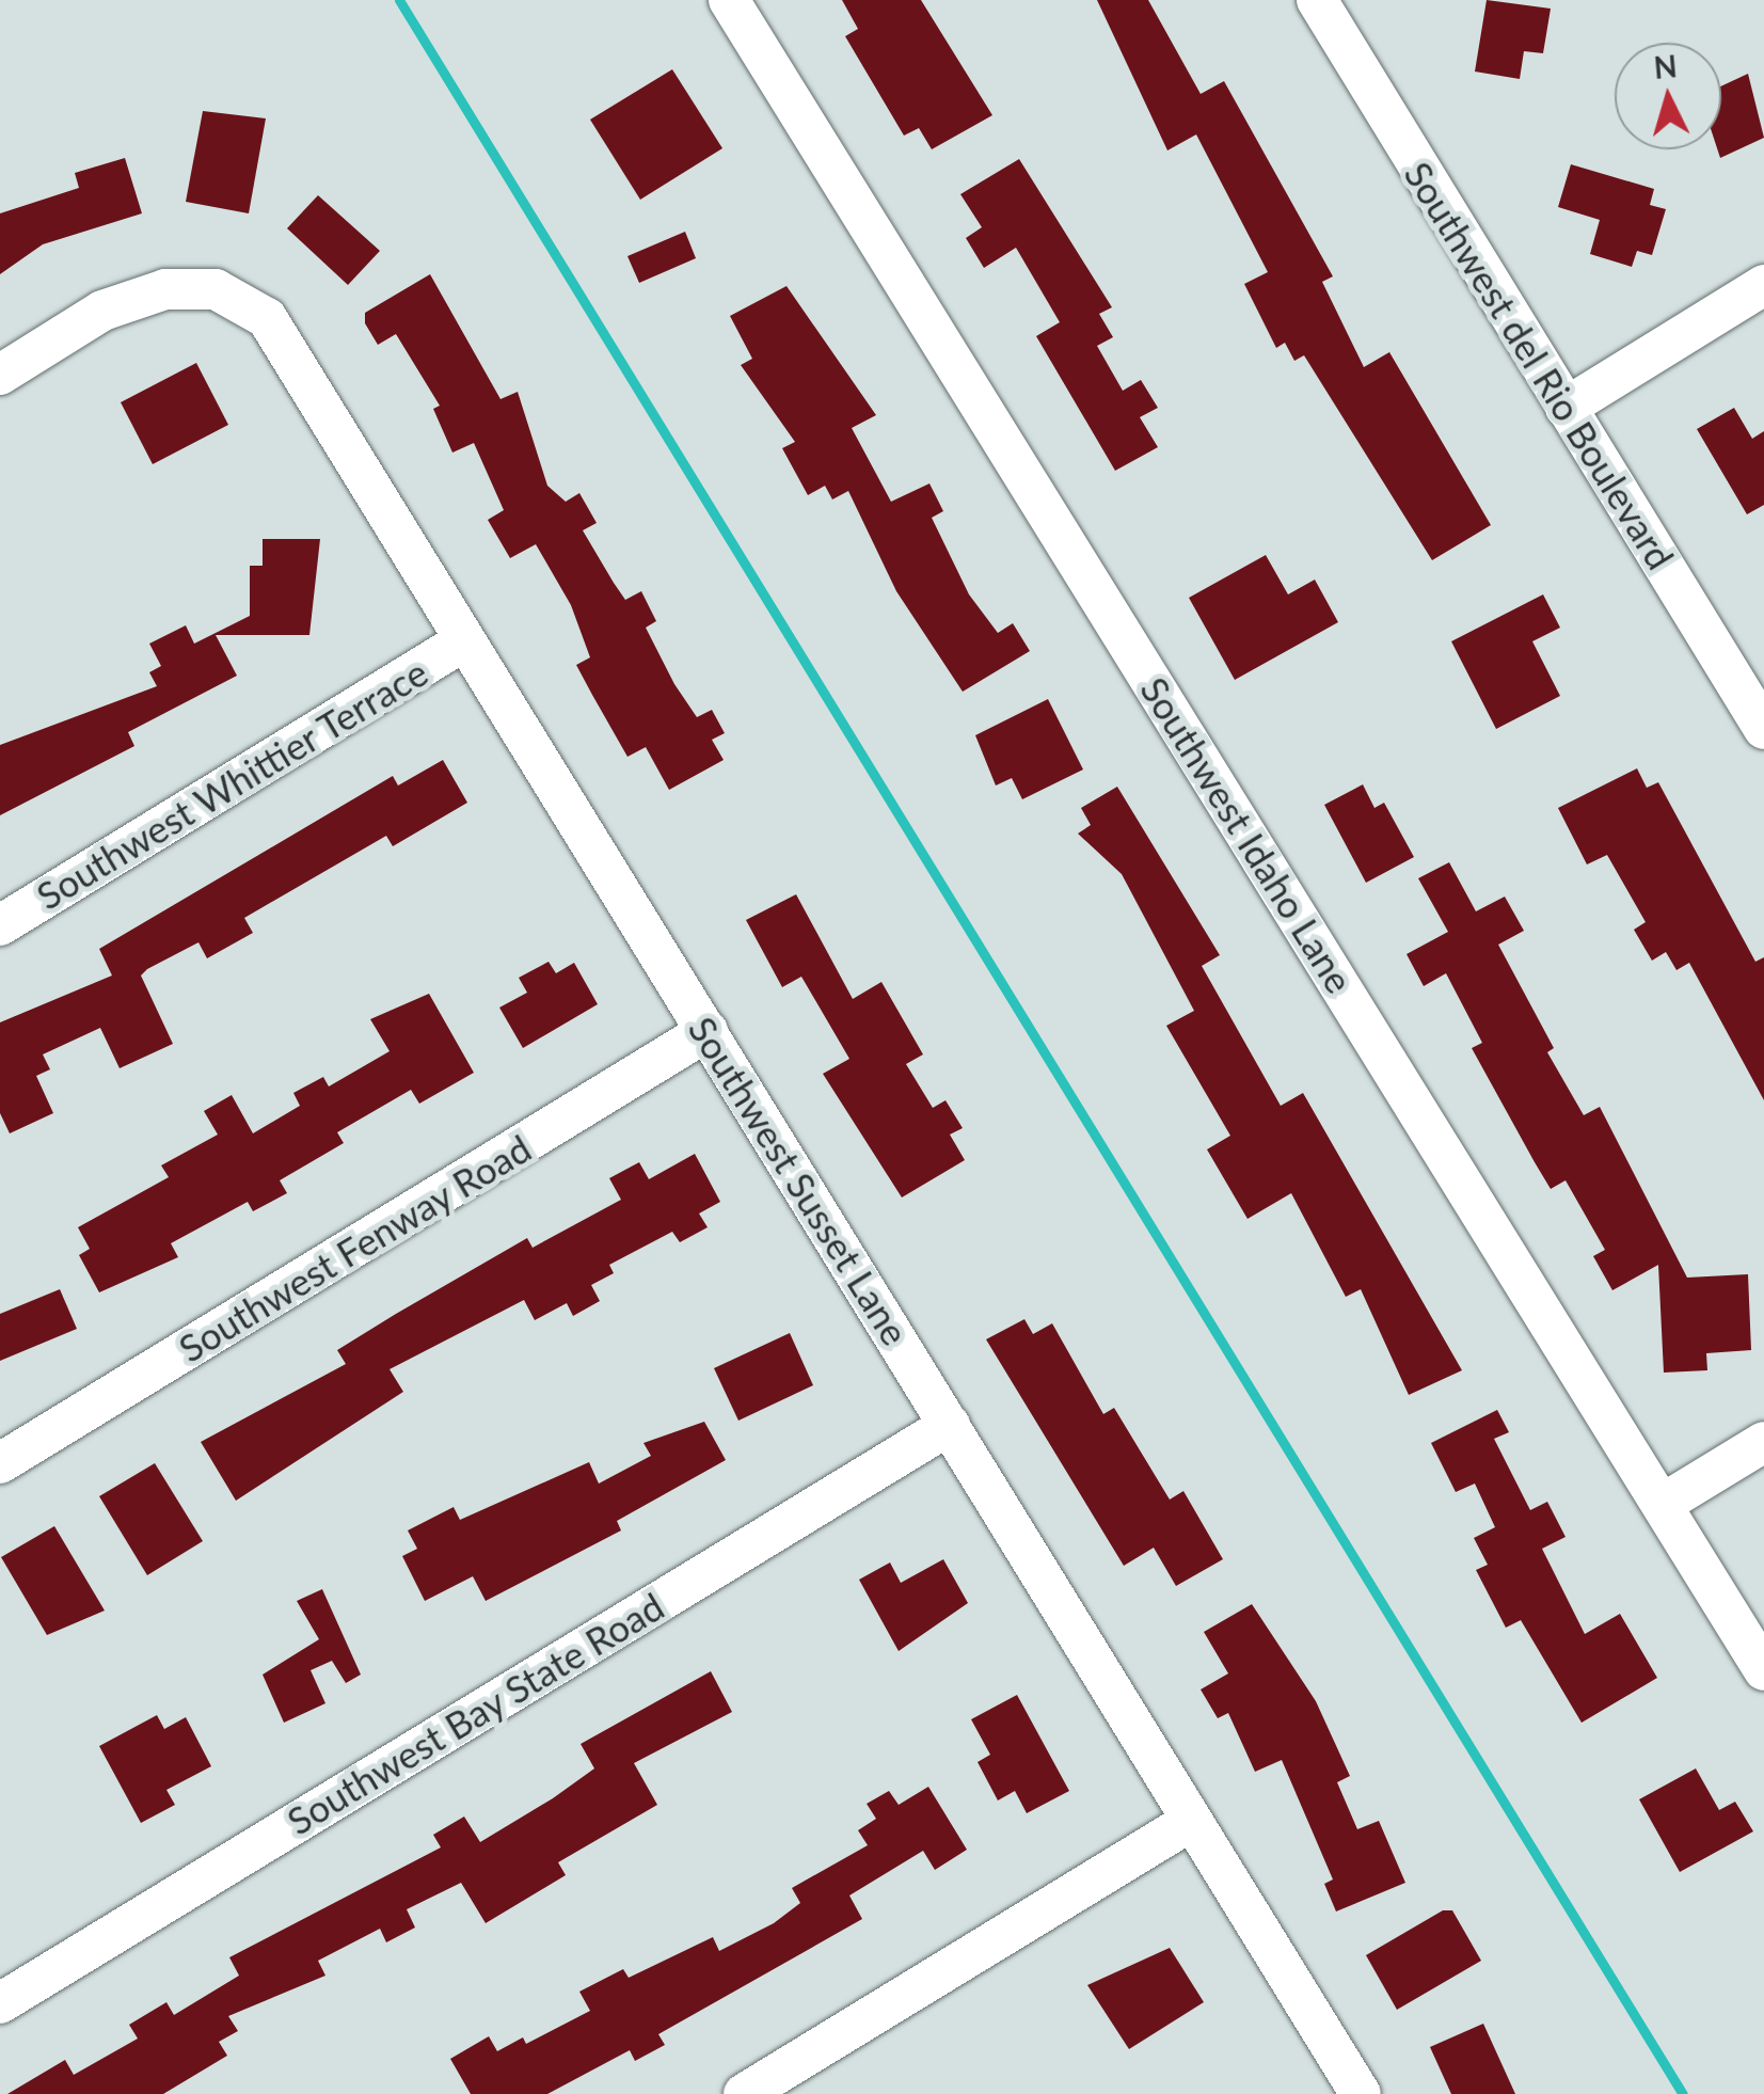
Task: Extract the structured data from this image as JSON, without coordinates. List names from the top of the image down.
{
  "streets": {
    "street": [
      "Southwest del Rio Boulevard",
      "Southwest Whittier Terrace",
      "Southwest Idaho Lane",
      "Southwest Susset Lane",
      "Southwest Fenway Road",
      "Southwest Bay State Road"
    ]
  },
  "crossings": [
    ["Southwest Whittier Terrace", "Southwest Susset Lane"],
    ["Southwest Susset Lane", "Southwest Fenway Road"],
    ["Southwest Susset Lane", "Southwest Bay State Road"]
  ],
  "north": "top"
}
